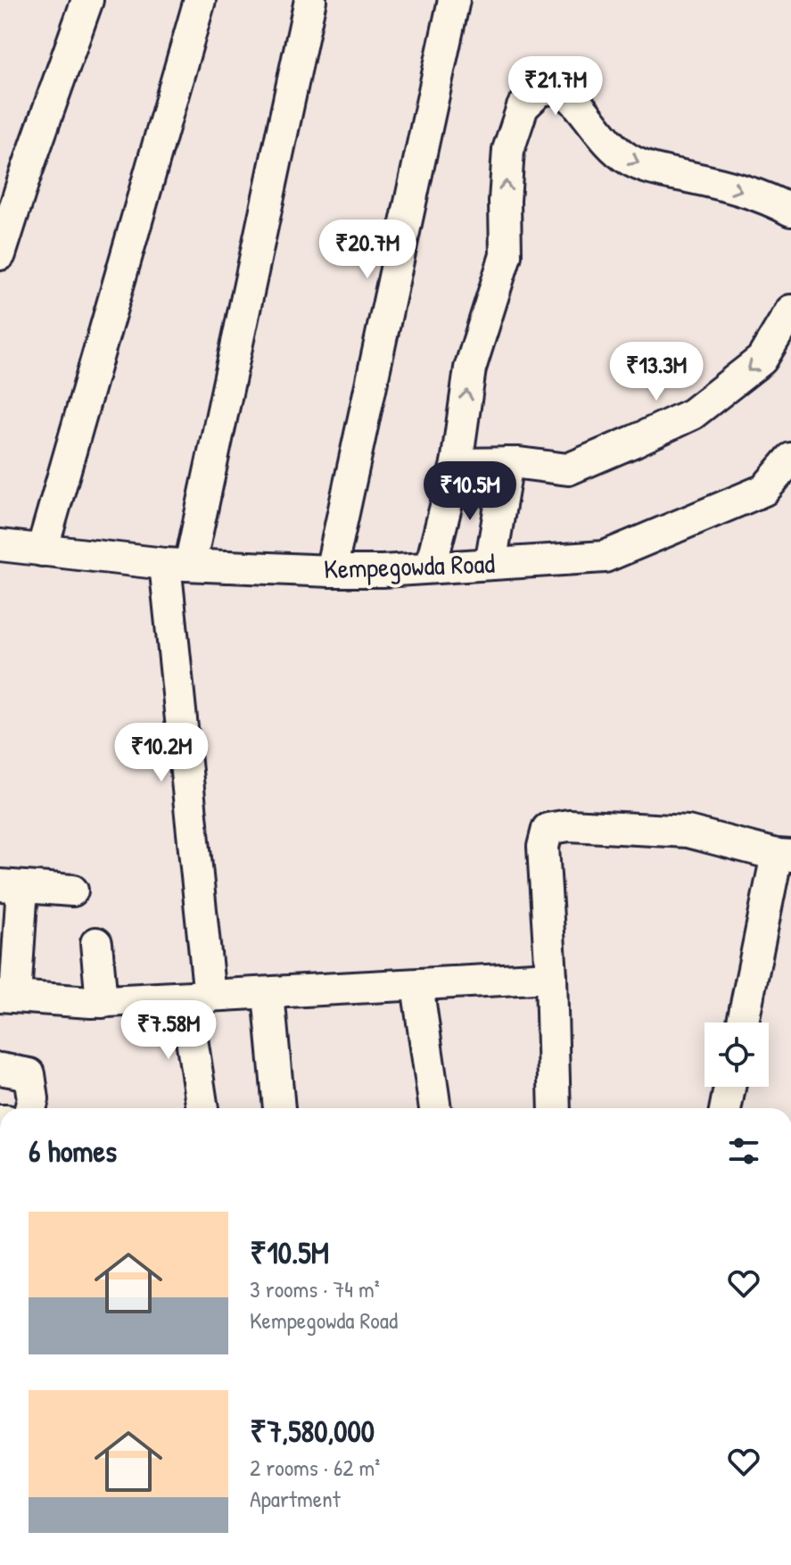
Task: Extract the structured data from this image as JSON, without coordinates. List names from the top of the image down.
{
  "streets": {
    "street": ["Kempegowda Road"]
  },
  "page": {
    "price": [
      "₹21.7M",
      "₹20.7M",
      "₹13.3M",
      "₹10.5M",
      "₹10.2M",
      "₹7.58M"
    ],
    "heading": "6 homes",
    "list": [
      {
        "name": "₹10.5M",
        "note": "3 rooms · 74 m² · Kempegowda Road"
      },
      {
        "name": "₹7,580,000",
        "note": "2 rooms · 62 m² · Apartment"
      }
    ]
  }
}
